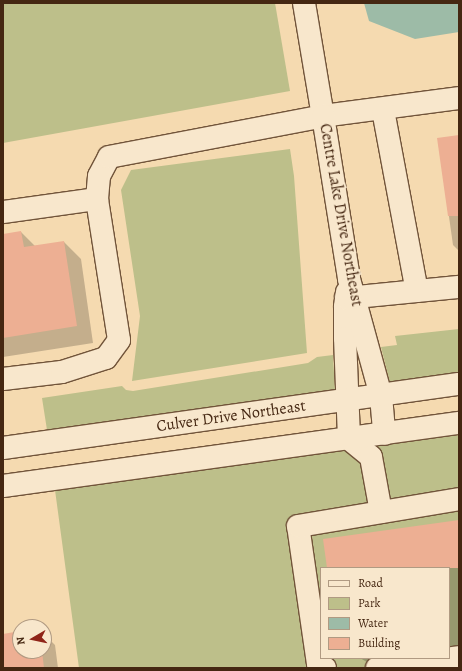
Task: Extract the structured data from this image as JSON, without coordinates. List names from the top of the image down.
{
  "streets": {
    "street": ["Centre Lake Drive Northeast", "Culver Drive Northeast"]
  },
  "crossings": [
    ["Centre Lake Drive Northeast", "Culver Drive Northeast"]
  ],
  "legend": [
    "Road",
    "Park",
    "Water",
    "Building"
  ],
  "north": "left"
}
